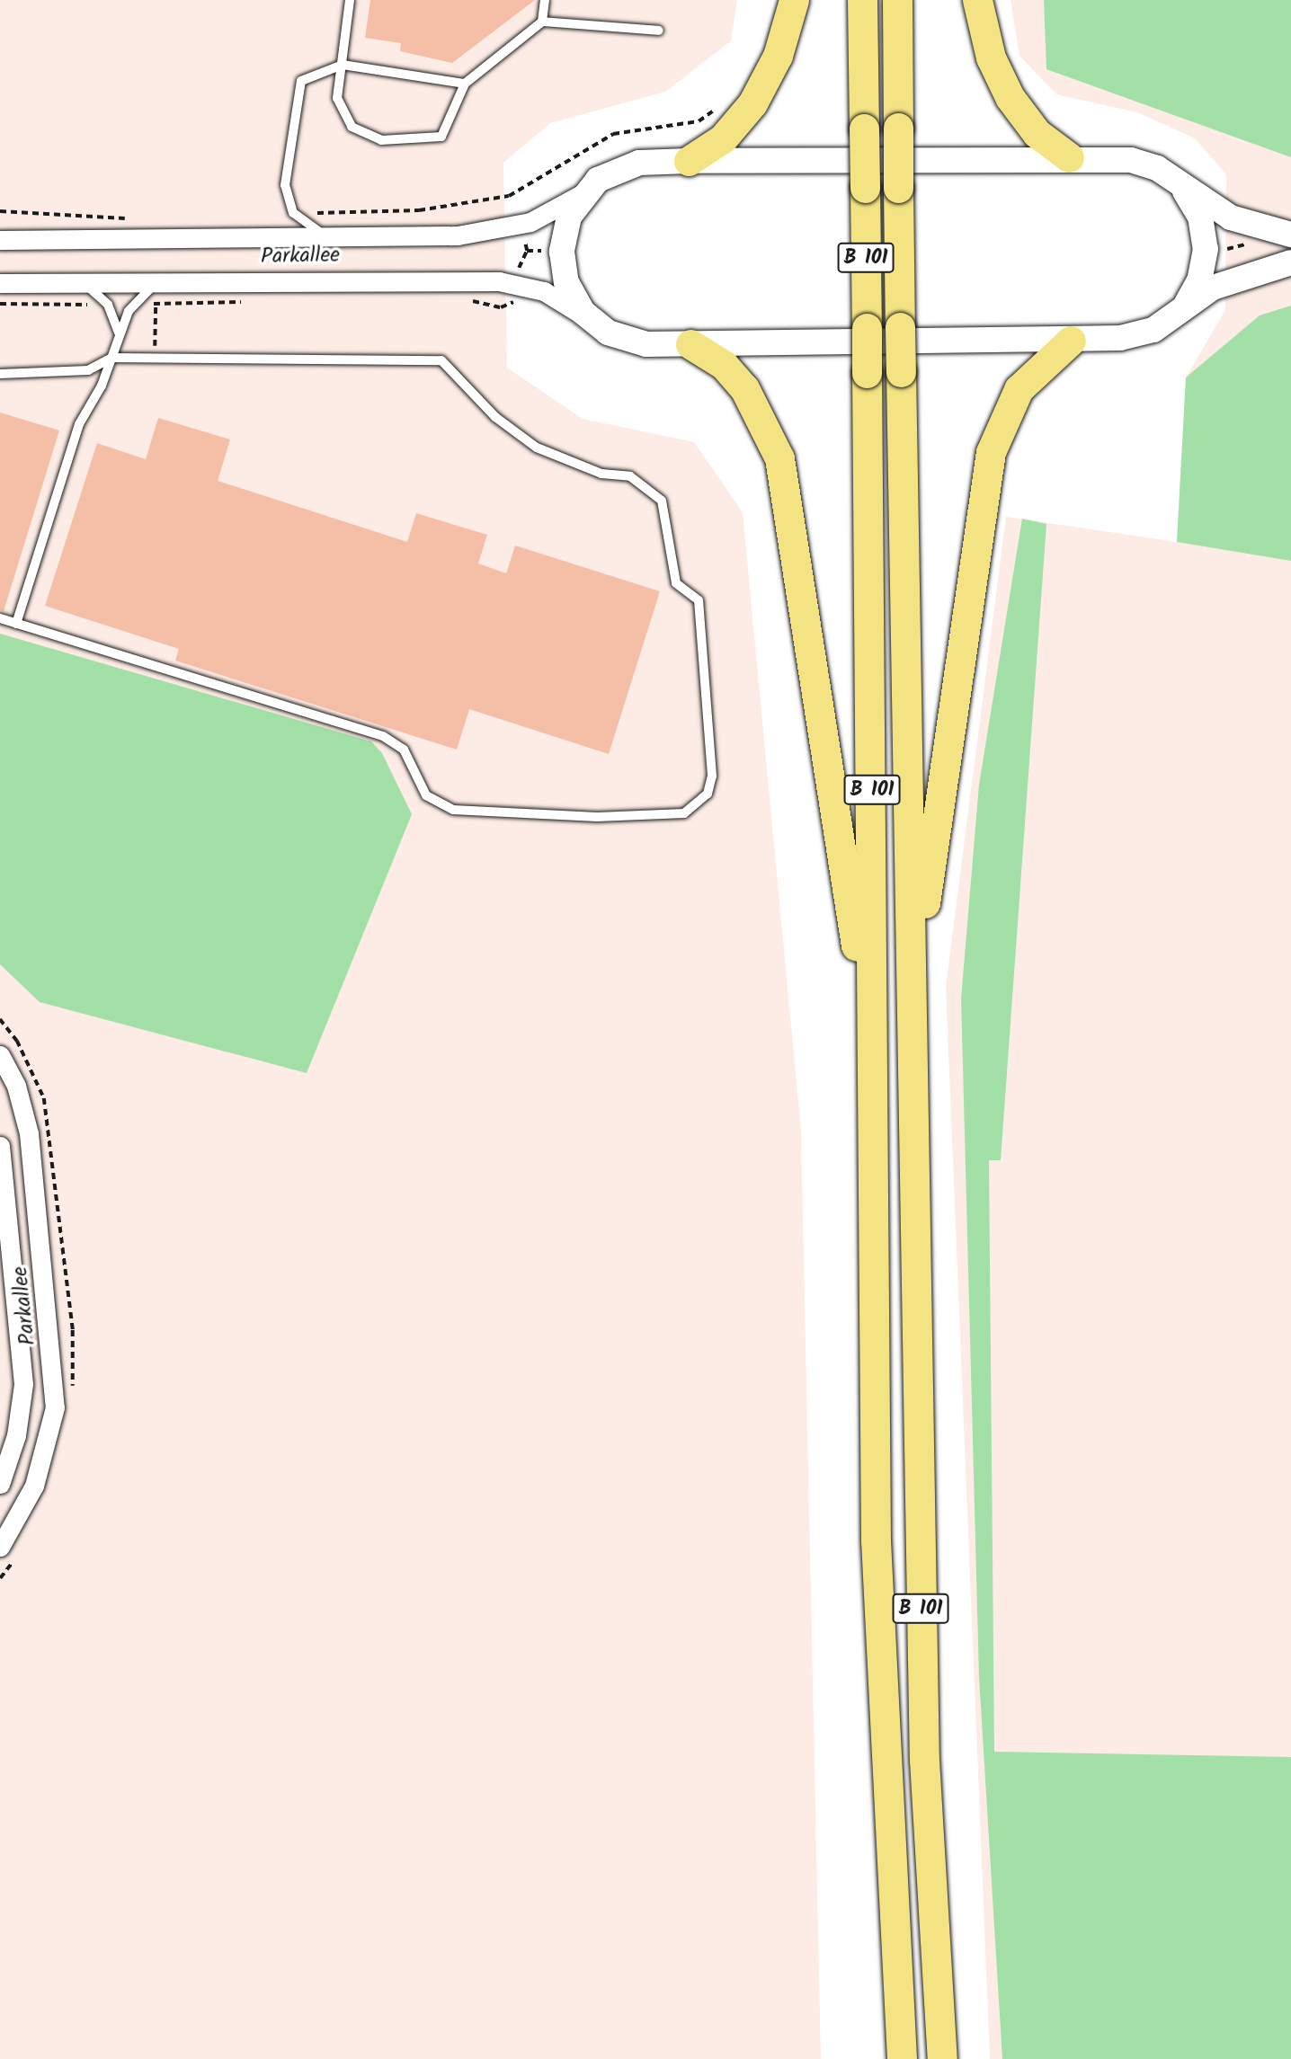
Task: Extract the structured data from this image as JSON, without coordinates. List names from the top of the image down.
{
  "streets": {
    "highway": ["B 101"],
    "street": ["Parkallee"]
  }
}
